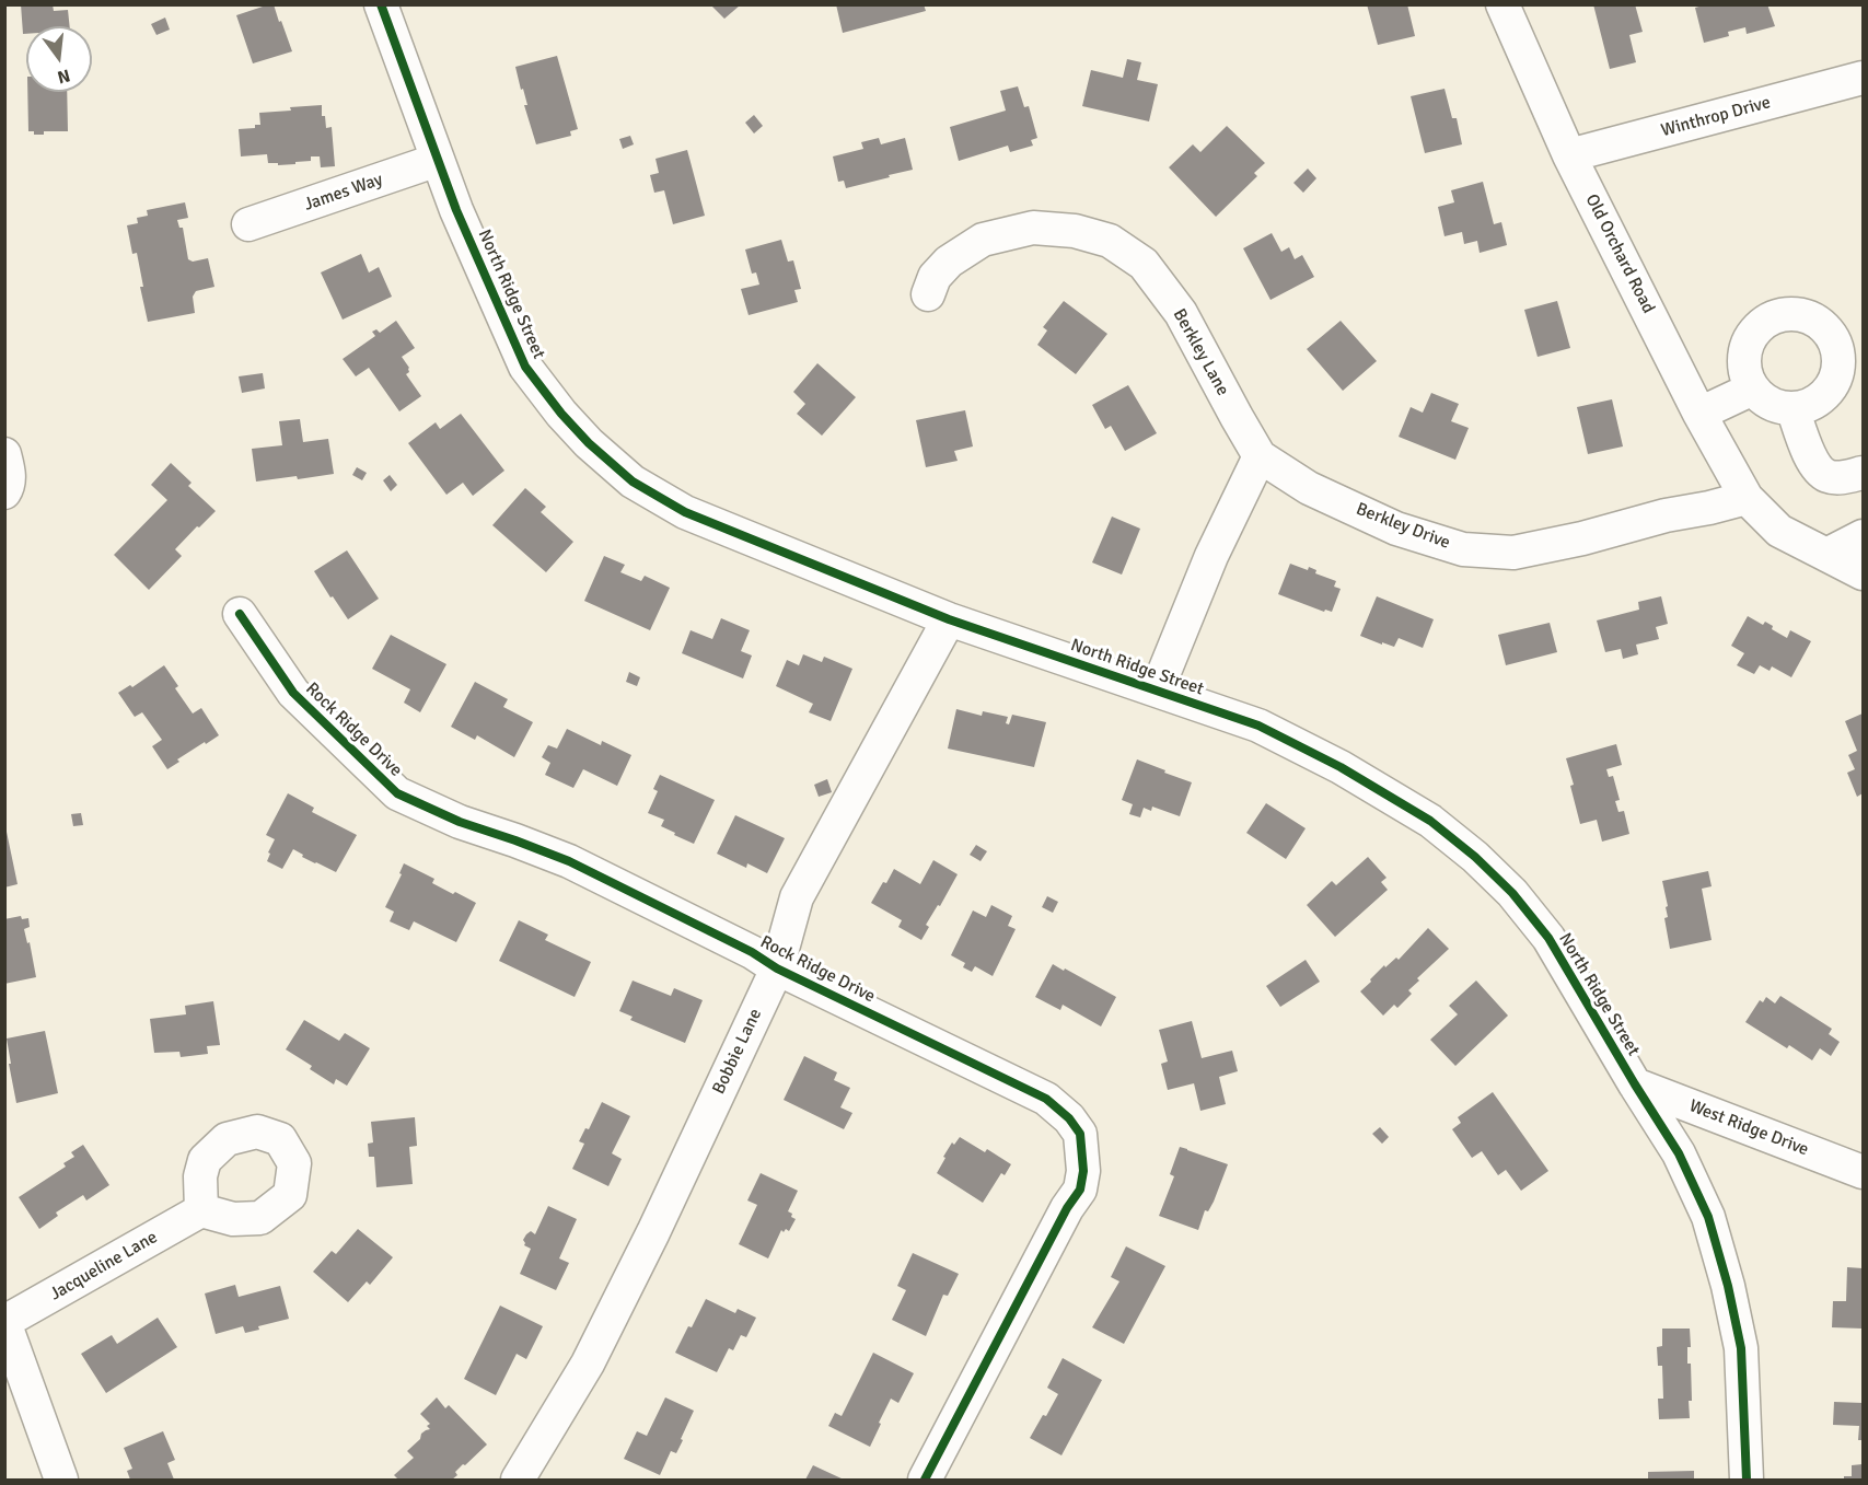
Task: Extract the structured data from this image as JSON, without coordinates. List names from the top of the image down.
{
  "streets": {
    "street": [
      "Winthrop Drive",
      "James Way",
      "Old Orchard Road",
      "North Ridge Street",
      "Berkley Lane",
      "Berkley Drive",
      "Rock Ridge Drive",
      "Bobbie Lane",
      "West Ridge Drive",
      "Jacqueline Lane"
    ]
  },
  "crossings": [
    ["Winthrop Drive", "Old Orchard Road"],
    ["James Way", "North Ridge Street"],
    ["Old Orchard Road", "Berkley Drive"],
    ["North Ridge Street", "Bobbie Lane"],
    ["North Ridge Street", "West Ridge Drive"],
    ["Berkley Lane", "Berkley Drive"],
    ["Rock Ridge Drive", "Bobbie Lane"]
  ],
  "north": "bottom"
}
